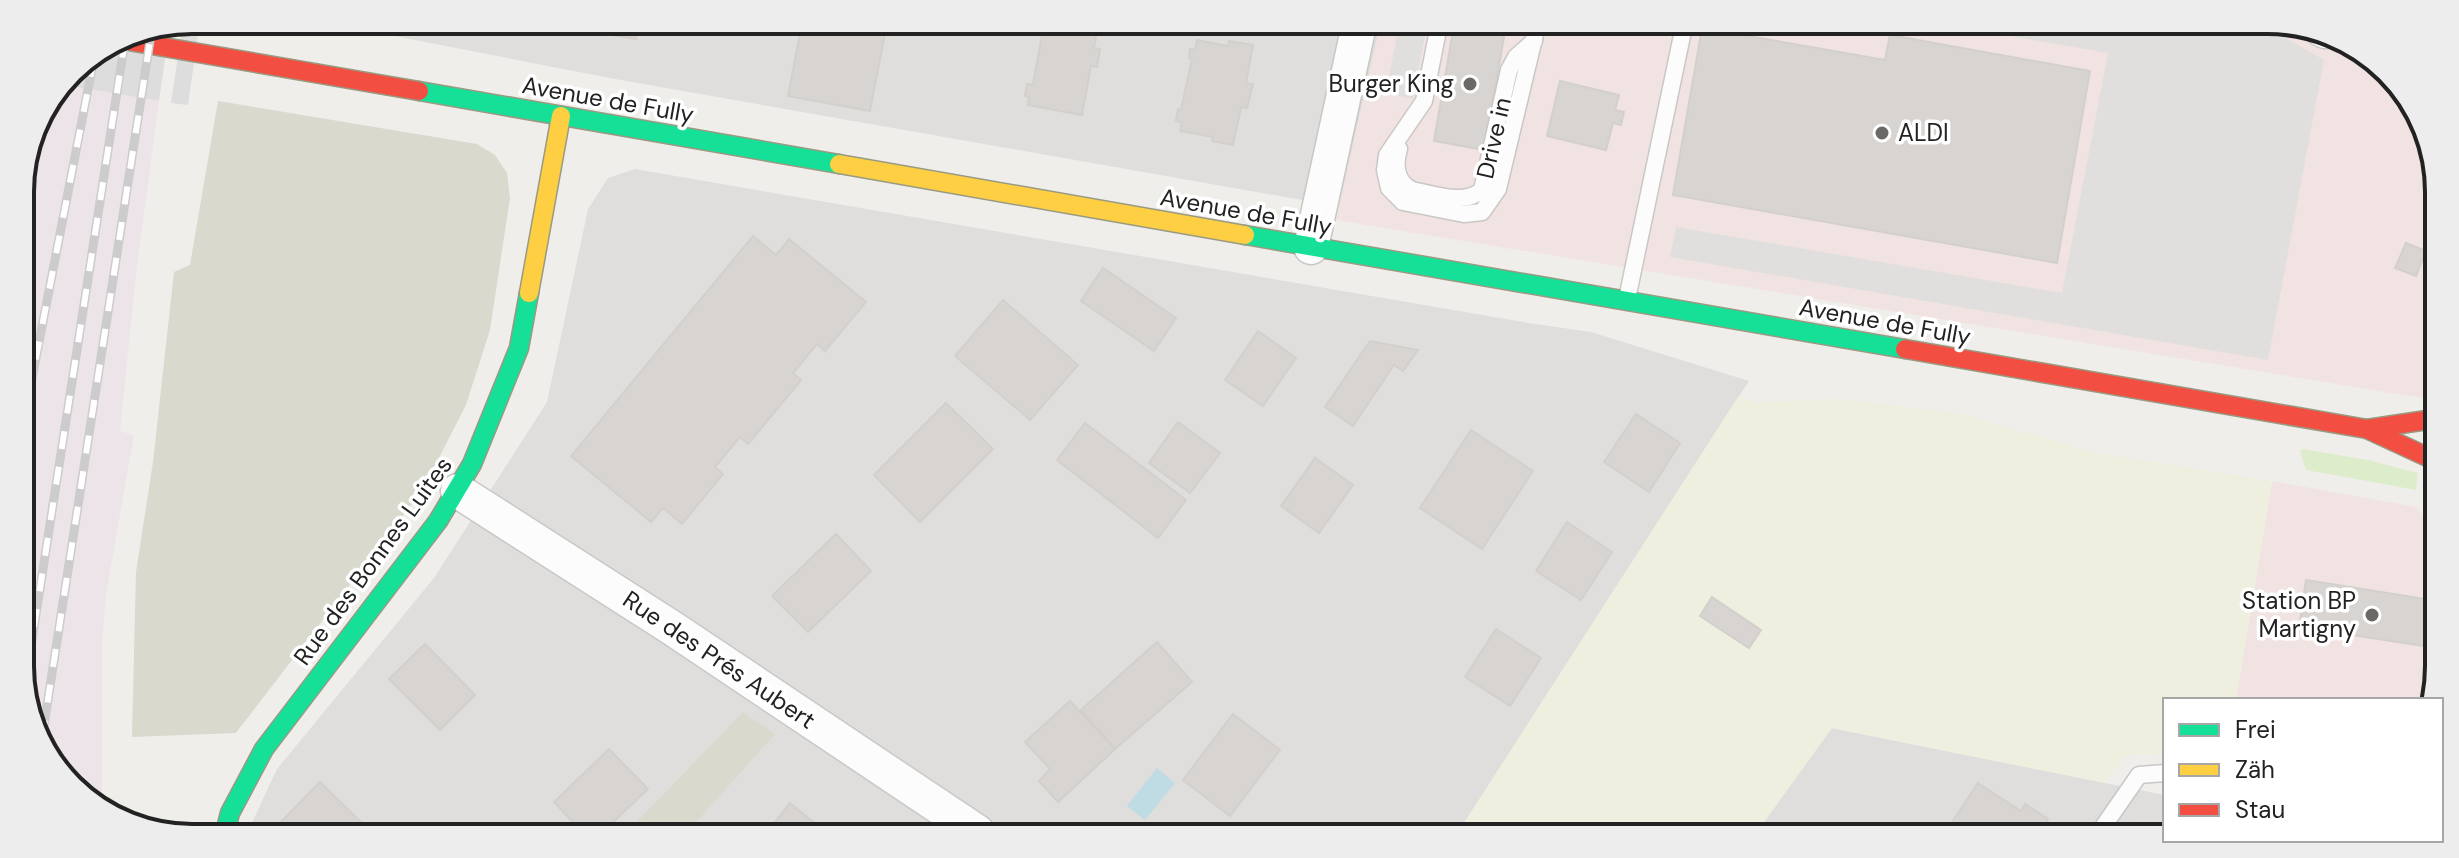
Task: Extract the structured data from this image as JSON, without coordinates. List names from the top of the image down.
{
  "streets": {
    "main road": ["Avenue de Fully", "Rue des Bonnes Luites"],
    "street": ["Rue des Prés Aubert"]
  },
  "crossings": [
    ["Avenue de Fully", "Rue des Bonnes Luites"],
    ["Rue des Bonnes Luites", "Rue des Prés Aubert"]
  ],
  "places": ["Burger King", "ALDI", "Station BP Martigny"],
  "legend": ["Frei", "Zäh", "Stau"]
}
